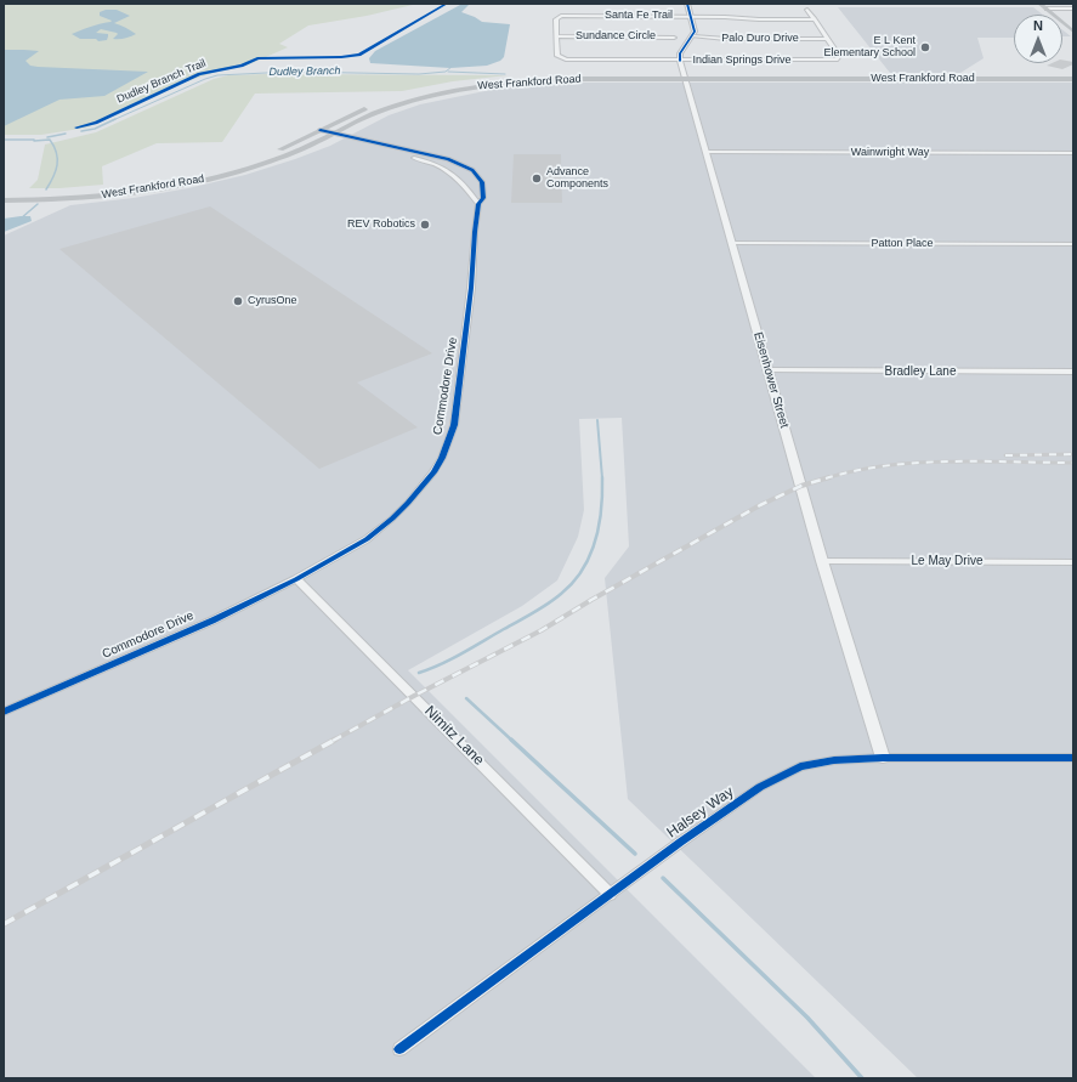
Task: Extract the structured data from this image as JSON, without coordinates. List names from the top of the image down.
{
  "streets": {
    "main road": ["West Frankford Road"],
    "street": [
      "Santa Fe Trail",
      "Sundance Circle",
      "Palo Duro Drive",
      "Indian Springs Drive",
      "Wainwright Way",
      "Patton Place",
      "Bradley Lane",
      "Eisenhower Street",
      "Commodore Drive",
      "Le May Drive",
      "Nimitz Lane",
      "Halsey Way"
    ],
    "cycle path": ["Dudley Branch Trail"]
  },
  "crossings": [
    ["Santa Fe Trail", "Sundance Circle"],
    ["Santa Fe Trail", "Indian Springs Drive"],
    ["Sundance Circle", "Indian Springs Drive"],
    ["Palo Duro Drive", "Indian Springs Drive"],
    ["Indian Springs Drive", "Eisenhower Street"],
    ["West Frankford Road", "Eisenhower Street"],
    ["Wainwright Way", "Eisenhower Street"],
    ["Patton Place", "Eisenhower Street"],
    ["Bradley Lane", "Eisenhower Street"],
    ["Eisenhower Street", "Le May Drive"],
    ["Eisenhower Street", "Halsey Way"],
    ["Commodore Drive", "Nimitz Lane"],
    ["Nimitz Lane", "Halsey Way"]
  ],
  "water": ["Dudley Branch"],
  "places": [
    "E L Kent Elementary School",
    "Advance Components",
    "REV Robotics",
    "CyrusOne"
  ],
  "north": "top"
}
